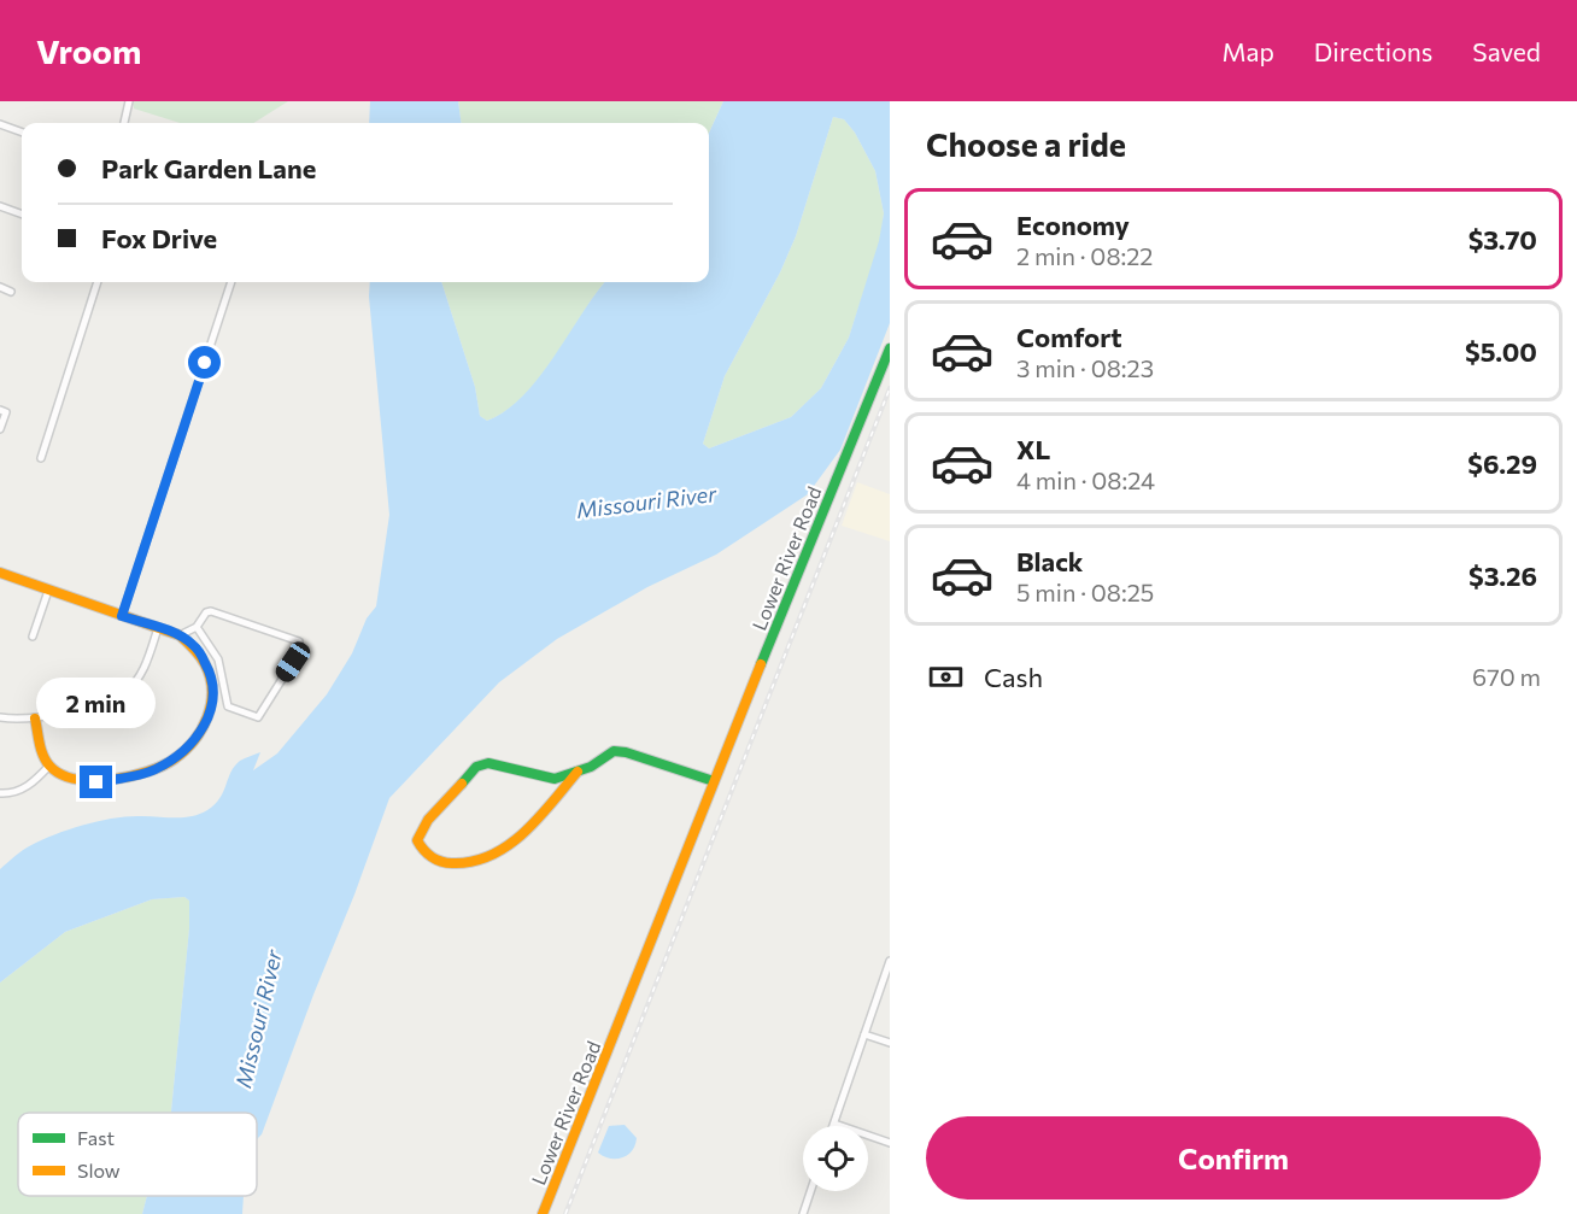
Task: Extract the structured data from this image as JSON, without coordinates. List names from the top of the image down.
{
  "streets": {
    "street": ["Lower River Road"]
  },
  "water": ["Missouri River"],
  "legend": ["Fast", "Slow"],
  "page": {
    "header": "Vroom",
    "nav": ["Map", "Directions", "Saved"],
    "heading": "Choose a ride",
    "banner": ["Park Garden Lane", "Fox Drive"],
    "list": [
      {
        "name": "Economy",
        "note": "2 min · 08:22",
        "value": "$3.70"
      },
      {
        "name": "Comfort",
        "note": "3 min · 08:23",
        "value": "$5.00"
      },
      {
        "name": "XL",
        "note": "4 min · 08:24",
        "value": "$6.29"
      },
      {
        "name": "Black",
        "note": "5 min · 08:25",
        "value": "$3.26"
      }
    ],
    "pay": ["Cash", "670 m"],
    "bubble": "2 min",
    "buttons": "Confirm"
  }
}
